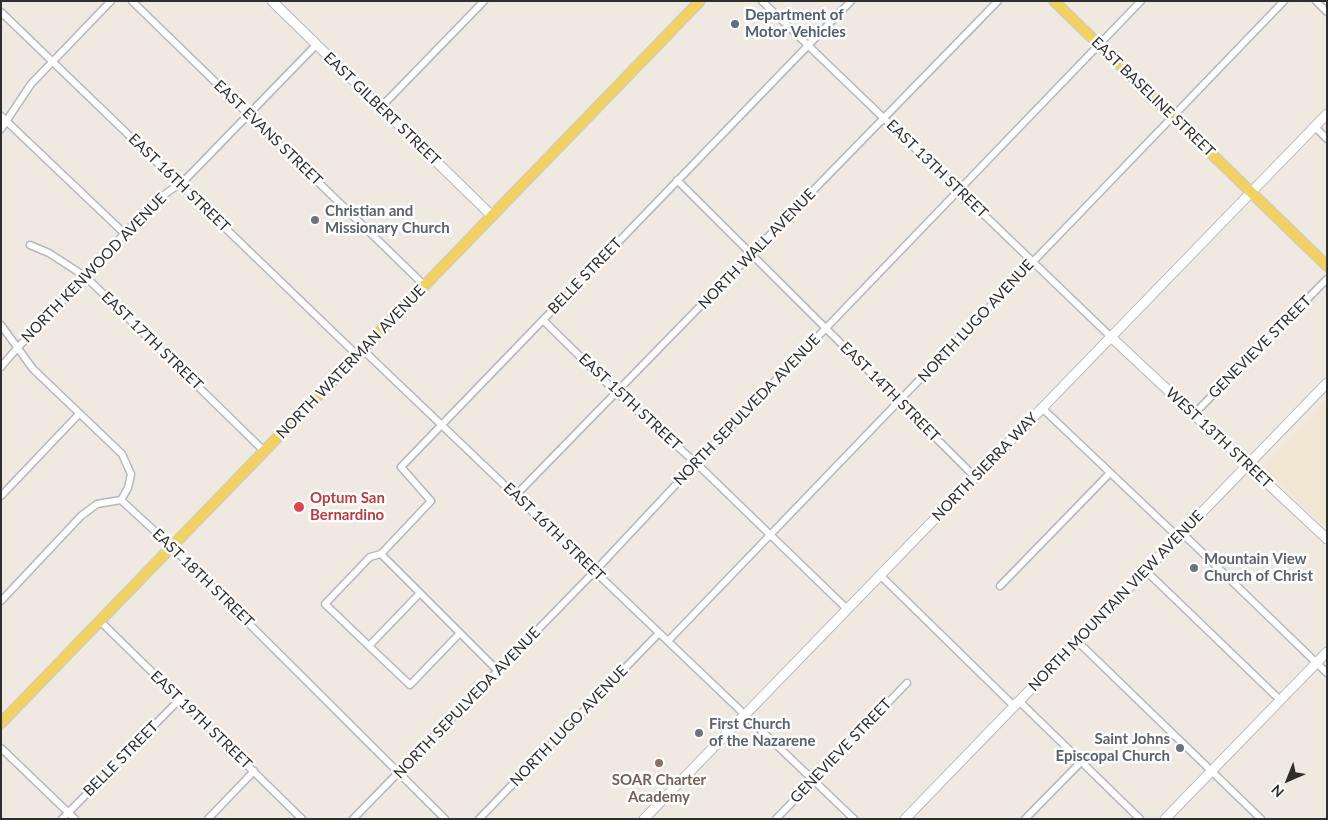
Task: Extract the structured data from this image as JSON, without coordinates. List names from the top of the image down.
{
  "streets": {
    "main road": ["EAST BASELINE STREET", "NORTH WATERMAN AVENUE"],
    "street": [
      "EAST GILBERT STREET",
      "EAST EVANS STREET",
      "EAST 13TH STREET",
      "EAST 16TH STREET",
      "NORTH WALL AVENUE",
      "NORTH KENWOOD AVENUE",
      "BELLE STREET",
      "NORTH LUGO AVENUE",
      "EAST 17TH STREET",
      "GENEVIEVE STREET",
      "EAST 14TH STREET",
      "EAST 15TH STREET",
      "NORTH SEPULVEDA AVENUE",
      "WEST 13TH STREET",
      "NORTH SIERRA WAY",
      "EAST 18TH STREET",
      "NORTH MOUNTAIN VIEW AVENUE",
      "EAST 19TH STREET"
    ]
  },
  "crossings": [
    ["EAST BASELINE STREET", "NORTH LUGO AVENUE"],
    ["EAST BASELINE STREET", "NORTH SEPULVEDA AVENUE"],
    ["EAST BASELINE STREET", "NORTH SIERRA WAY"],
    ["EAST GILBERT STREET", "NORTH KENWOOD AVENUE"],
    ["EAST GILBERT STREET", "NORTH WATERMAN AVENUE"],
    ["EAST EVANS STREET", "NORTH KENWOOD AVENUE"],
    ["EAST EVANS STREET", "NORTH WATERMAN AVENUE"],
    ["EAST 13TH STREET", "NORTH WALL AVENUE"],
    ["EAST 13TH STREET", "BELLE STREET"],
    ["EAST 13TH STREET", "NORTH LUGO AVENUE"],
    ["EAST 13TH STREET", "NORTH SEPULVEDA AVENUE"],
    ["EAST 13TH STREET", "WEST 13TH STREET"],
    ["EAST 13TH STREET", "NORTH SIERRA WAY"],
    ["EAST 16TH STREET", "NORTH WALL AVENUE"],
    ["EAST 16TH STREET", "NORTH KENWOOD AVENUE"],
    ["EAST 16TH STREET", "BELLE STREET"],
    ["EAST 16TH STREET", "NORTH LUGO AVENUE"],
    ["EAST 16TH STREET", "GENEVIEVE STREET"],
    ["EAST 16TH STREET", "NORTH WATERMAN AVENUE"],
    ["EAST 16TH STREET", "NORTH SEPULVEDA AVENUE"],
    ["EAST 16TH STREET", "NORTH SIERRA WAY"],
    ["NORTH WALL AVENUE", "EAST 14TH STREET"],
    ["NORTH WALL AVENUE", "EAST 15TH STREET"],
    ["NORTH KENWOOD AVENUE", "EAST 17TH STREET"],
    ["BELLE STREET", "EAST 14TH STREET"],
    ["BELLE STREET", "EAST 15TH STREET"],
    ["BELLE STREET", "EAST 19TH STREET"],
    ["NORTH LUGO AVENUE", "EAST 14TH STREET"],
    ["NORTH LUGO AVENUE", "EAST 15TH STREET"],
    ["EAST 17TH STREET", "NORTH WATERMAN AVENUE"],
    ["GENEVIEVE STREET", "WEST 13TH STREET"],
    ["NORTH WATERMAN AVENUE", "EAST 18TH STREET"],
    ["NORTH WATERMAN AVENUE", "EAST 19TH STREET"],
    ["EAST 14TH STREET", "NORTH SEPULVEDA AVENUE"],
    ["EAST 14TH STREET", "NORTH SIERRA WAY"],
    ["EAST 15TH STREET", "NORTH SEPULVEDA AVENUE"],
    ["EAST 15TH STREET", "NORTH SIERRA WAY"],
    ["NORTH SEPULVEDA AVENUE", "EAST 18TH STREET"],
    ["WEST 13TH STREET", "NORTH SIERRA WAY"],
    ["WEST 13TH STREET", "NORTH MOUNTAIN VIEW AVENUE"]
  ],
  "places": [
    "Department of Motor Vehicles",
    "Christian and Missionary Church",
    "Optum San Bernardino",
    "Mountain View Church of Christ",
    "First Church of the Nazarene",
    "Saint Johns Episcopal Church",
    "SOAR Charter Academy"
  ],
  "north": "bottom left"
}
